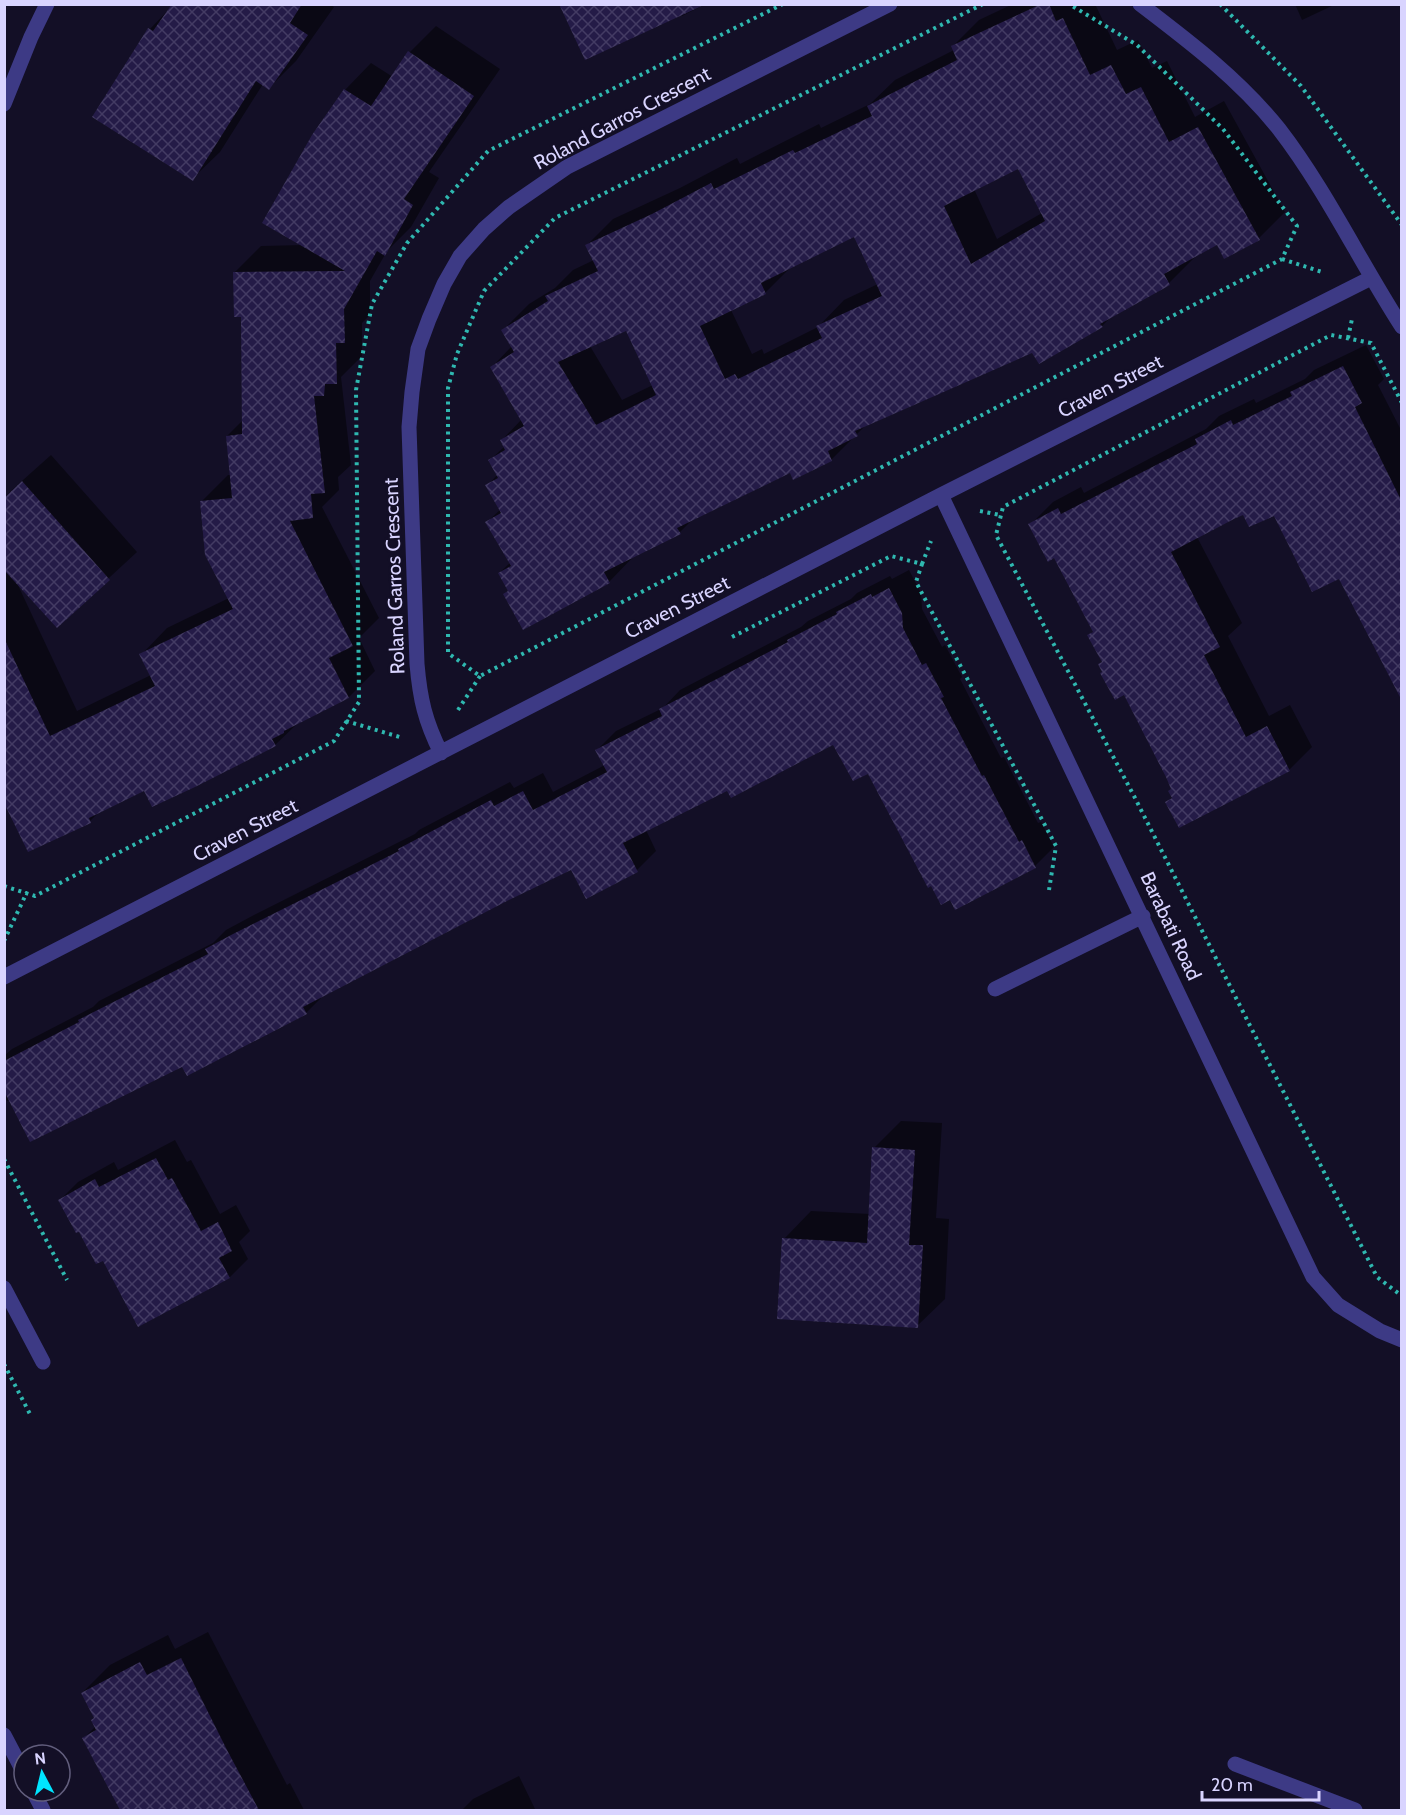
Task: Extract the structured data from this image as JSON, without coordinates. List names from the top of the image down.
{
  "streets": {
    "street": ["Roland Garros Crescent", "Craven Street", "Barabati Road"]
  },
  "crossings": [
    ["Roland Garros Crescent", "Craven Street"],
    ["Craven Street", "Barabati Road"]
  ],
  "scale_bar": "20 m",
  "north": "top"
}
